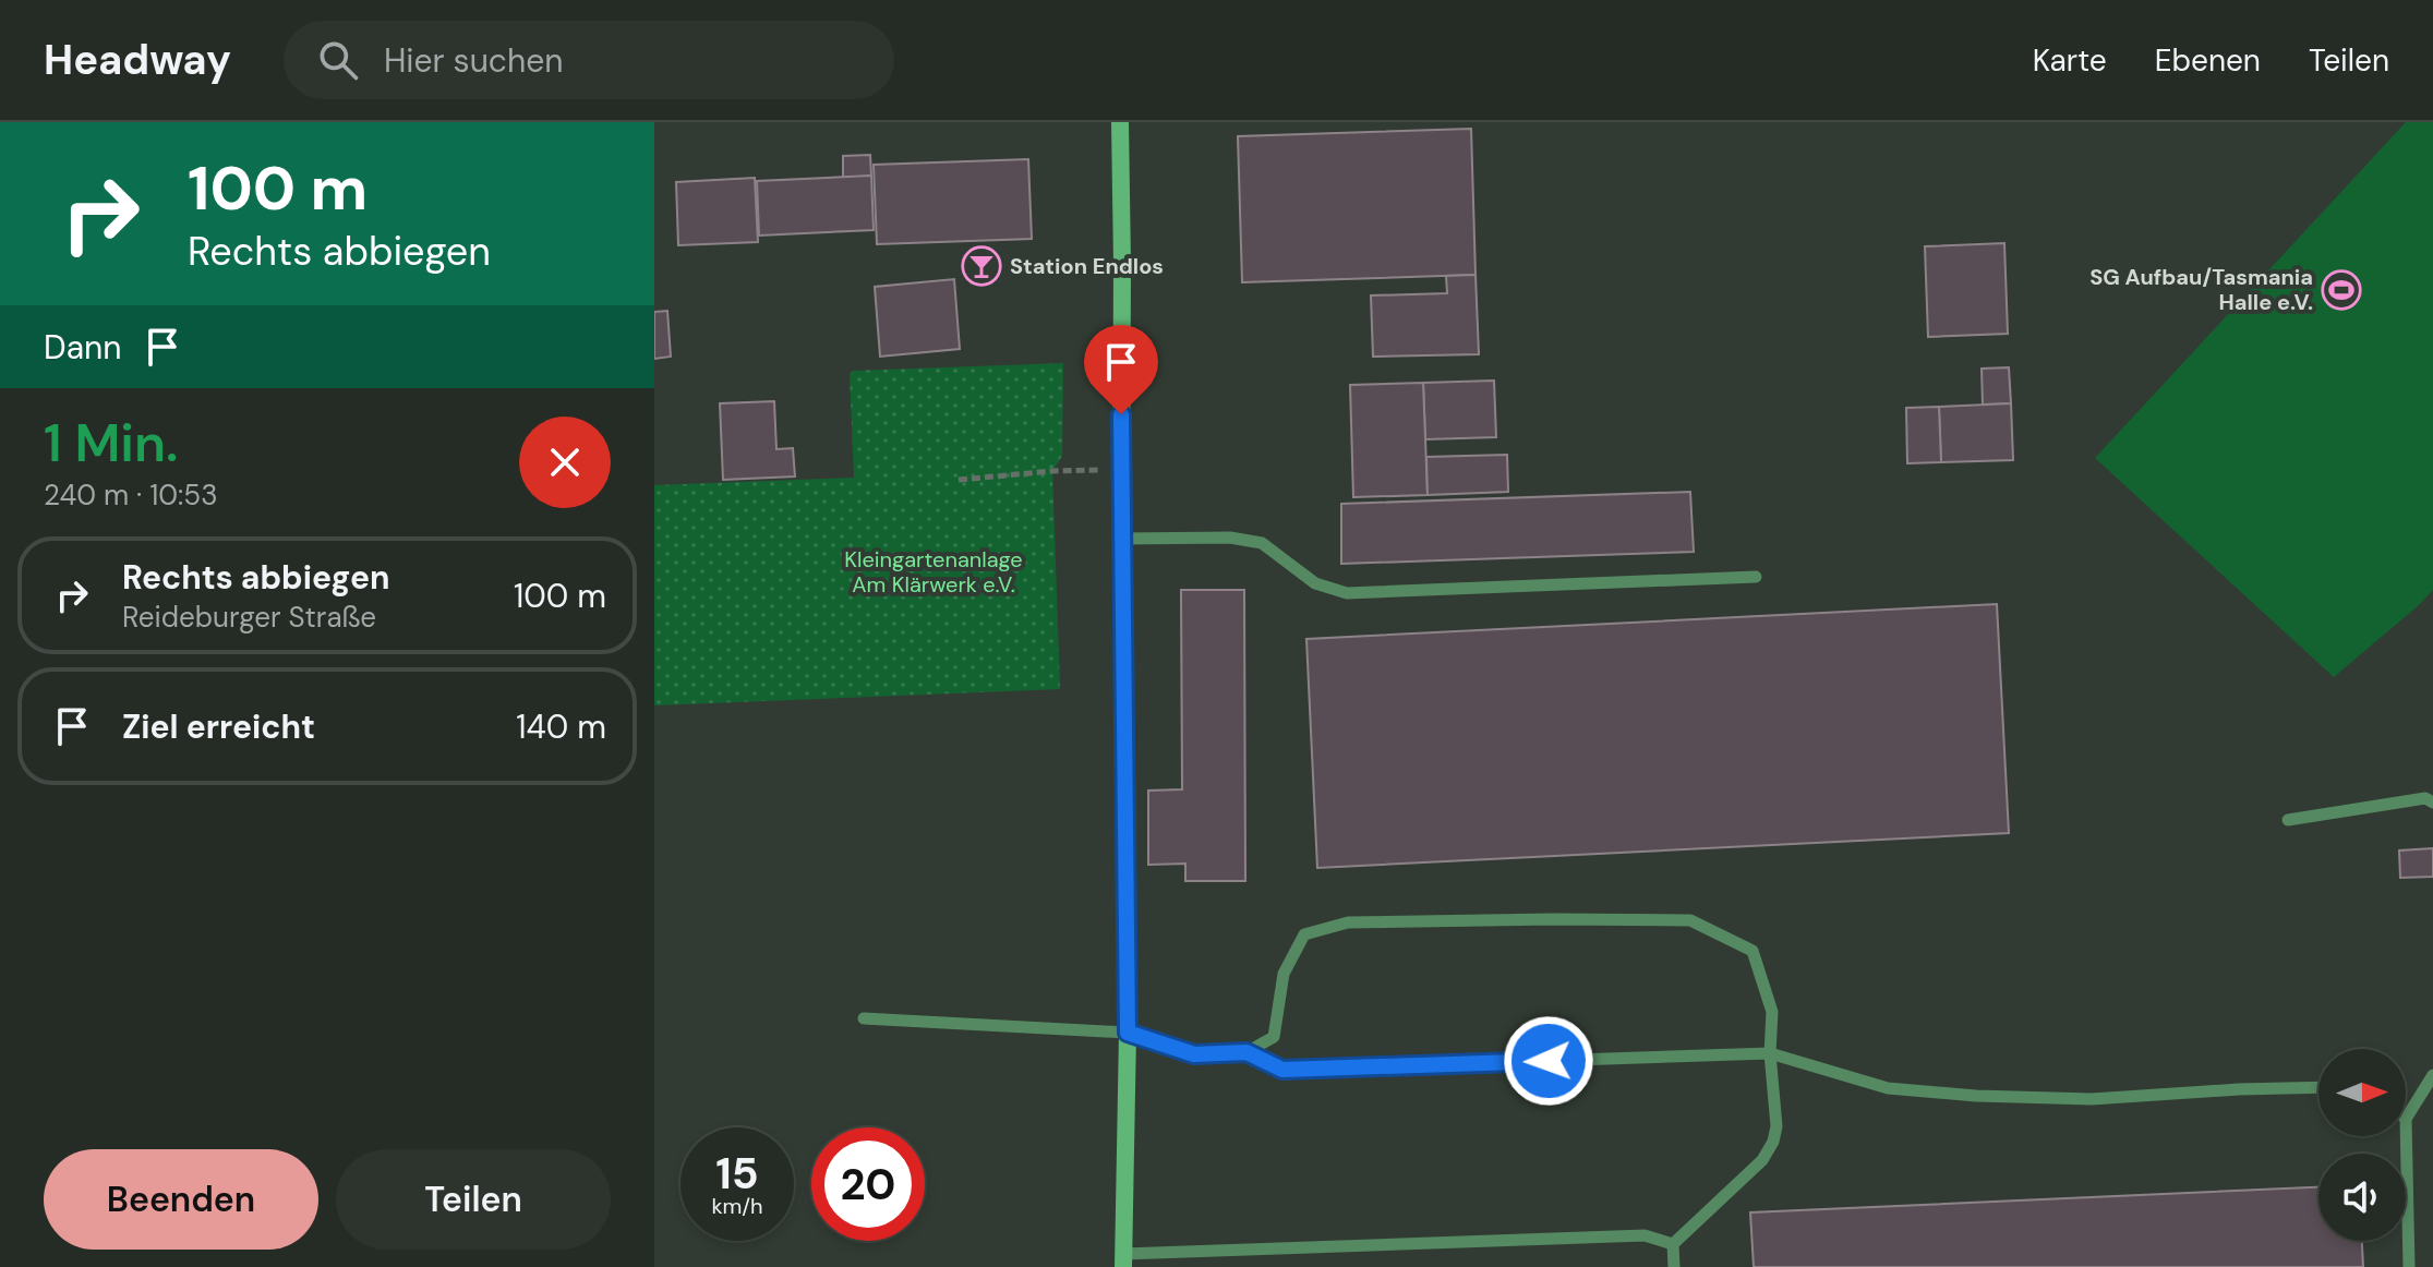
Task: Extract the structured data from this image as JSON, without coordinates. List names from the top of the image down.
{
  "parks": ["Kleingartenanlage Am Klärwerk e.V."],
  "places": {
    "bar": ["Station Endlos"],
    "sports": ["SG Aufbau/Tasmania Halle e.V."]
  },
  "north": "right",
  "page": {
    "header": "Headway",
    "search": "Hier suchen",
    "nav": ["Karte", "Ebenen", "Teilen"],
    "turn": ["100 m", "Rechts abbiegen"],
    "then": "Dann",
    "heading": ["1 Min.", "240 m · 10:53"],
    "list": [
      {
        "name": "Rechts abbiegen",
        "note": "Reideburger Straße",
        "value": "100 m"
      },
      {
        "name": "Ziel erreicht",
        "value": "140 m"
      }
    ],
    "speed": "15 km/h",
    "limit": "20",
    "buttons": ["Beenden", "Teilen"]
  }
}
